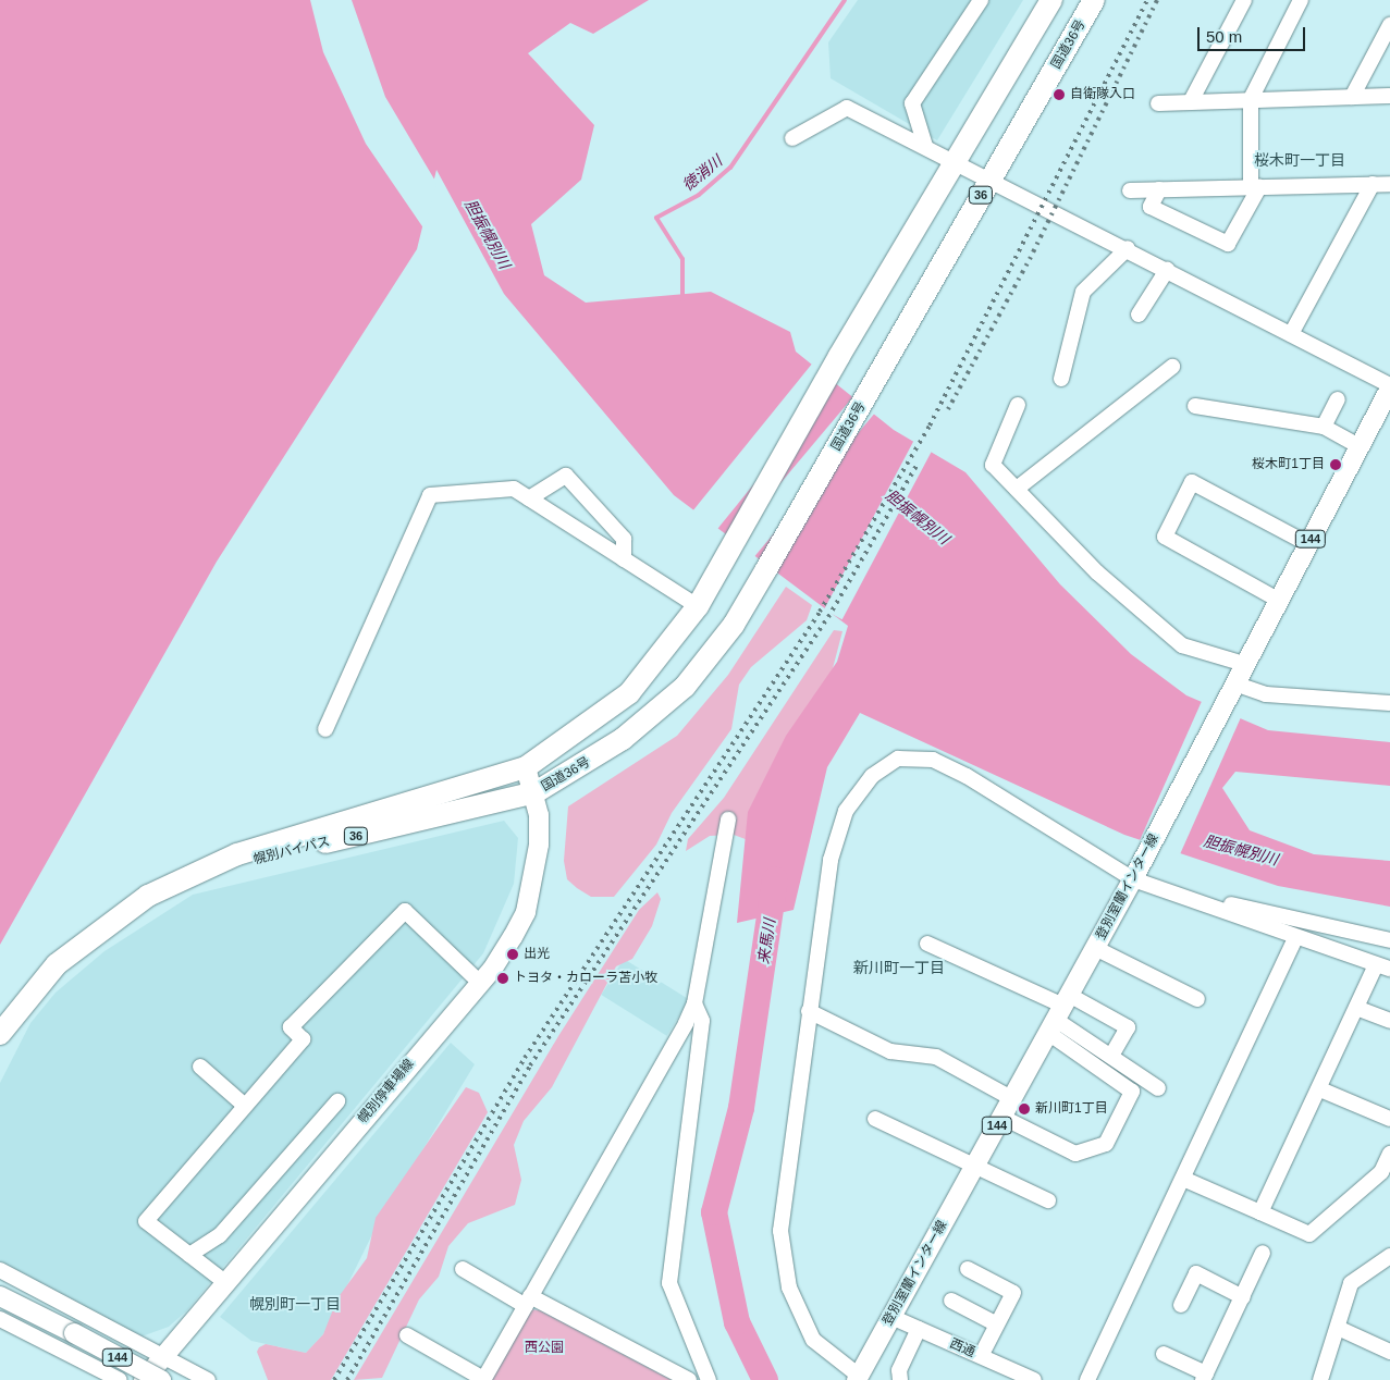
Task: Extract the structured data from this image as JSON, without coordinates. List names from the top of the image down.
{
  "streets": {
    "highway": ["国道36号", "36", "幌別バイパス"],
    "main road": ["144", "登別室蘭インター線", "幌別停車場線"],
    "street": ["西通"]
  },
  "crossings": [
    ["国道36号", "幌別バイパス"],
    ["国道36号", "幌別停車場線"],
    ["幌別バイパス", "幌別停車場線"],
    ["登別室蘭インター線", "西通"]
  ],
  "districts": ["桜木町一丁目", "新川町一丁目", "幌別町一丁目"],
  "water": ["徳消川", "胆振幌別川", "来馬川"],
  "parks": ["西公園"],
  "places": [
    "自衛隊入口",
    "桜木町1丁目",
    "出光",
    "トヨタ・カローラ苫小牧",
    "新川町1丁目"
  ],
  "scale_bar": "50 m"
}
